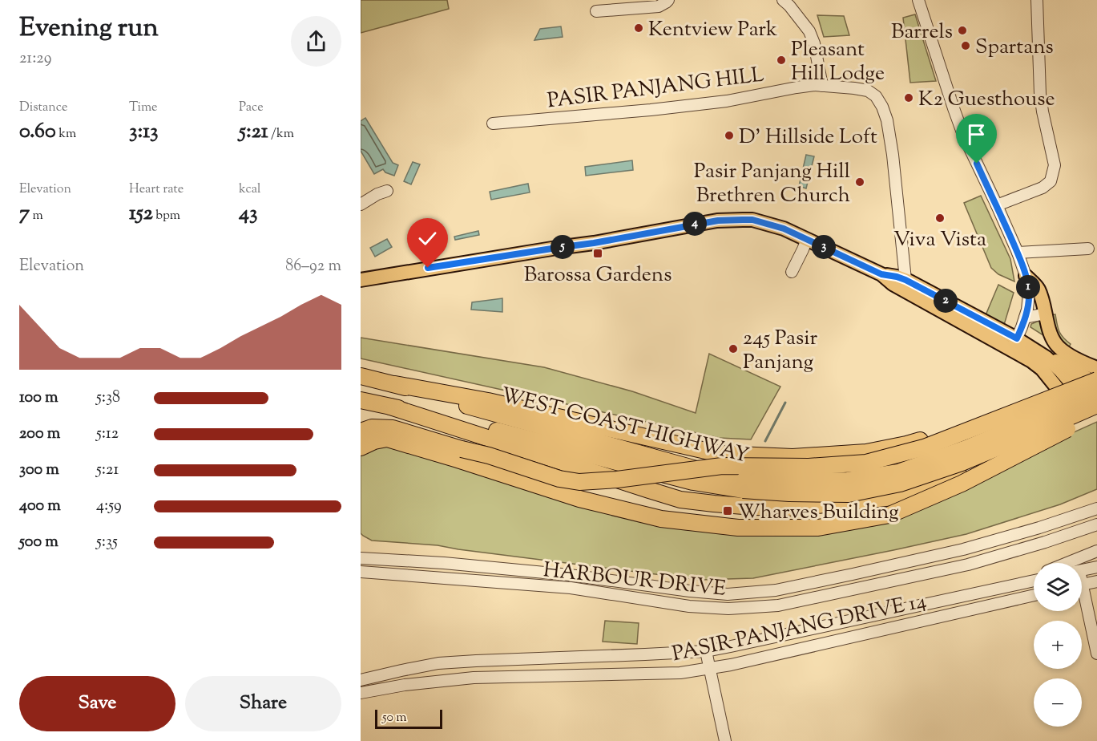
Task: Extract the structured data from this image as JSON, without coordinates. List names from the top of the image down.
{
  "streets": {
    "highway": ["WEST COAST HIGHWAY"],
    "street": ["PASIR PANJANG HILL", "HARBOUR DRIVE", "PASIR PANJANG DRIVE 14"]
  },
  "places": {
    "other": [
      "Kentview Park",
      "Barrels",
      "Spartans",
      "Pleasant Hill Lodge",
      "K2 Guesthouse",
      "D' Hillside Loft",
      "Pasir Panjang Hill Brethren Church",
      "Viva Vista",
      "245 Pasir Panjang"
    ],
    "transit": ["Barossa Gardens", "Wharves Building"]
  },
  "scale_bar": "50 m",
  "page": {
    "heading": ["Evening run", "21:29"],
    "stats": [
      ["Distance", "0.60 km"],
      ["Time", "3:13"],
      ["Pace", "5:21 /km"],
      ["Elevation", "7 m"],
      ["Heart rate", "152 bpm"],
      ["kcal", "43"]
    ],
    "pins": [
      "4",
      "3",
      "5",
      "1",
      "2"
    ],
    "chart": ["Elevation", "86–92 m"],
    "list": [
      {
        "name": "100 m",
        "note": "5:38"
      },
      {
        "name": "200 m",
        "note": "5:12"
      },
      {
        "name": "300 m",
        "note": "5:21"
      },
      {
        "name": "400 m",
        "note": "4:59"
      },
      {
        "name": "500 m",
        "note": "5:35"
      }
    ],
    "map_buttons": ["+", "−"],
    "buttons": ["Save", "Share"],
    "scale": "50 m"
  }
}
